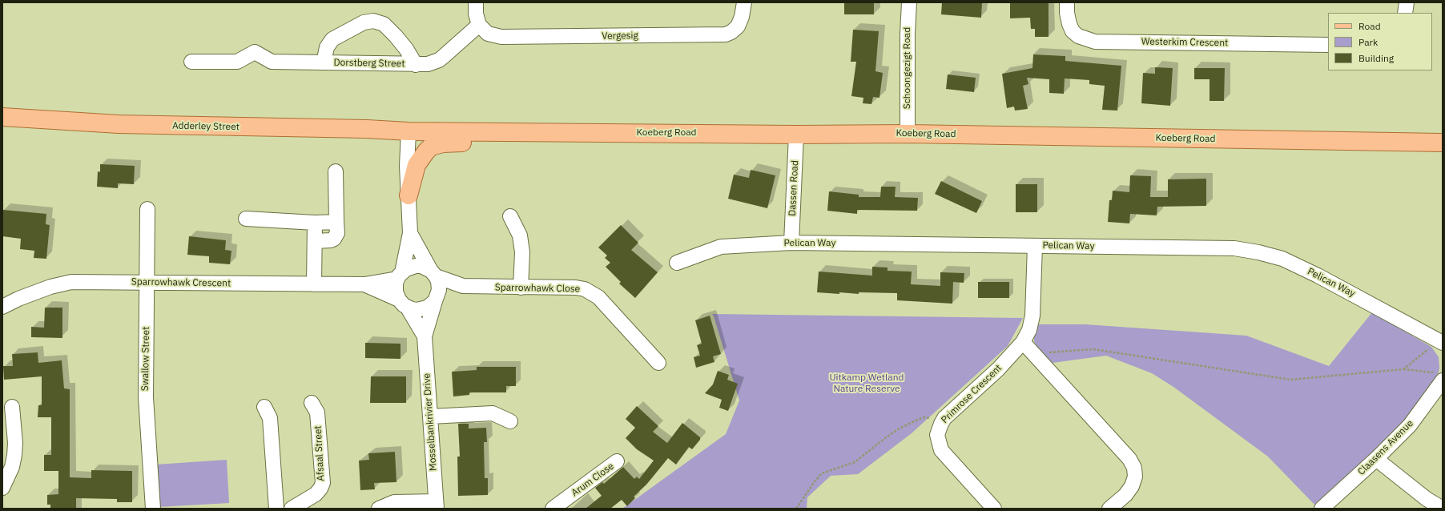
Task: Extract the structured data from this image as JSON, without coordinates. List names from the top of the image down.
{
  "streets": {
    "main road": ["Adderley Street", "Koeberg Road"],
    "street": [
      "Vergesig",
      "Westerkim Crescent",
      "Dorstberg Street",
      "Schoongezigt Road",
      "Dassen Road",
      "Pelican Way",
      "Sparrowhawk Crescent",
      "Sparrowhawk Close",
      "Swallow Street",
      "Primrose Crescent",
      "Mosselbankrivier Drive",
      "Claasens Avenue",
      "Afsaal Street",
      "Arum Close"
    ]
  },
  "crossings": [
    ["Vergesig", "Dorstberg Street"],
    ["Schoongezigt Road", "Koeberg Road"],
    ["Adderley Street", "Koeberg Road"],
    ["Adderley Street", "Mosselbankrivier Drive"],
    ["Koeberg Road", "Dassen Road"],
    ["Koeberg Road", "Mosselbankrivier Drive"],
    ["Dassen Road", "Pelican Way"],
    ["Pelican Way", "Primrose Crescent"],
    ["Sparrowhawk Crescent", "Sparrowhawk Close"],
    ["Sparrowhawk Crescent", "Swallow Street"],
    ["Sparrowhawk Crescent", "Mosselbankrivier Drive"],
    ["Sparrowhawk Close", "Mosselbankrivier Drive"]
  ],
  "parks": ["Uitkamp Wetland Nature Reserve"],
  "legend": ["Road", "Park", "Building"]
}
